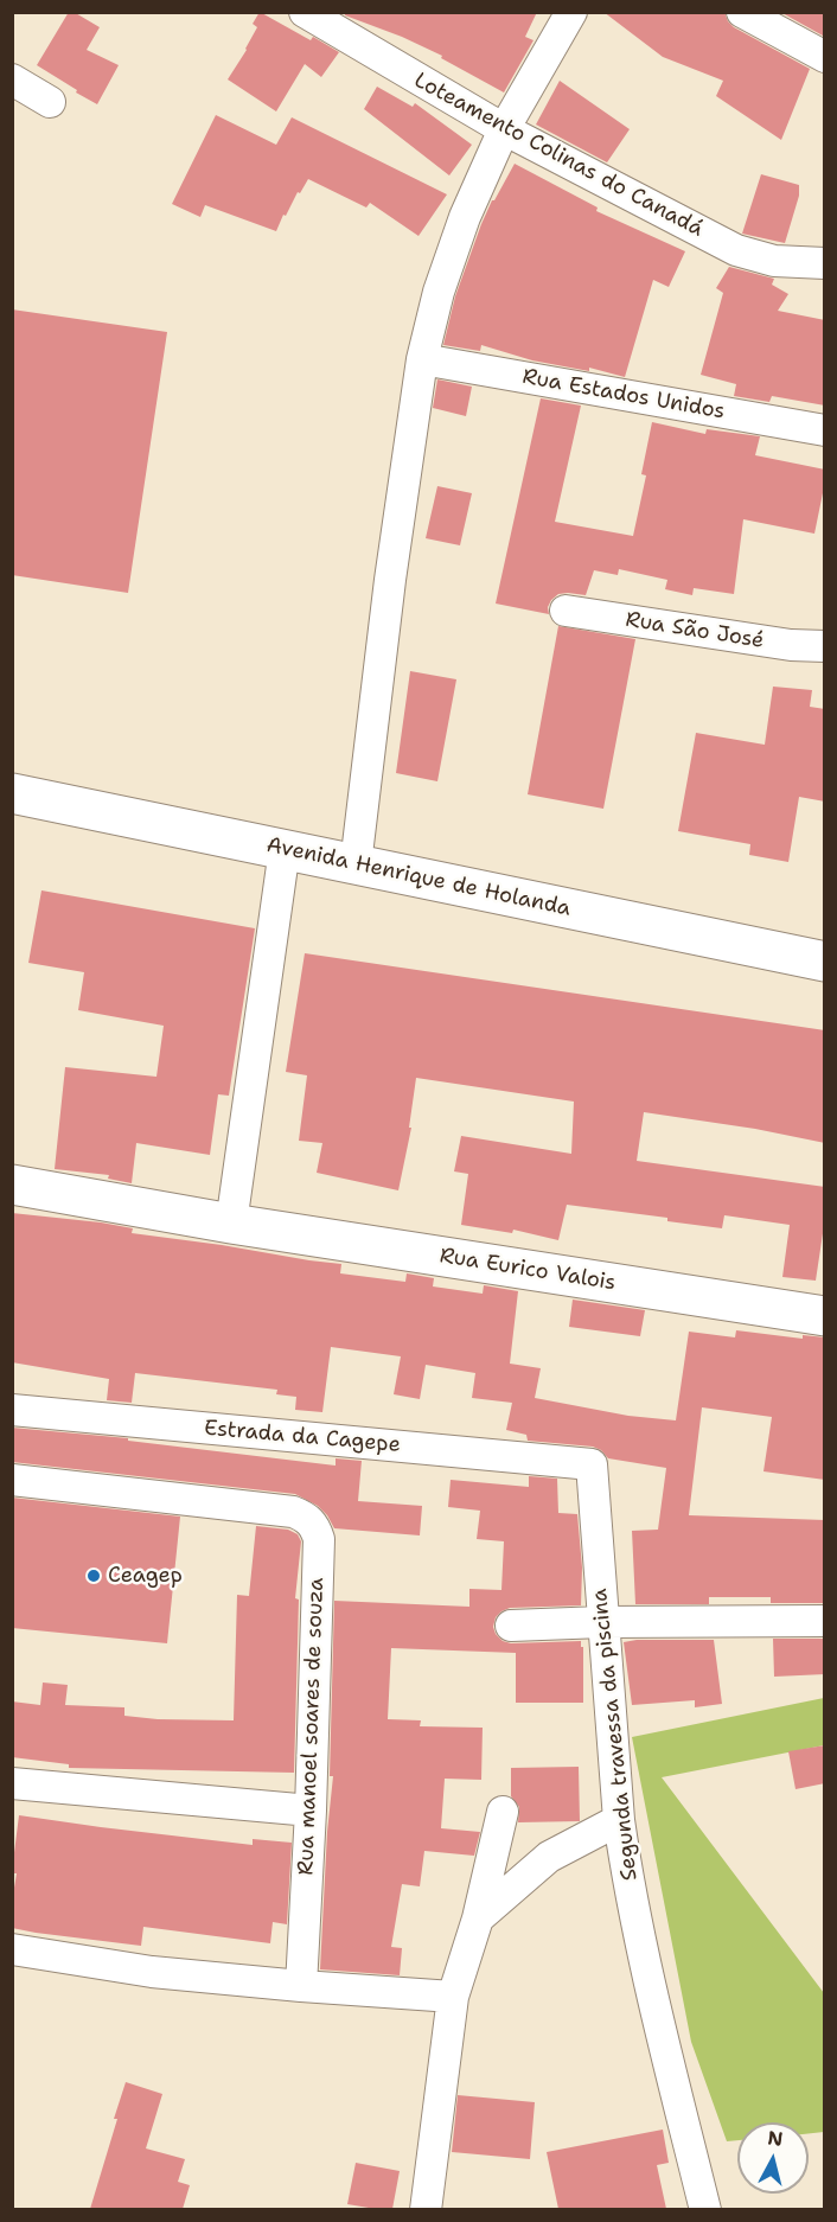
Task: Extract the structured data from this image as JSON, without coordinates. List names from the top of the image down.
{
  "streets": {
    "main road": ["Avenida Henrique de Holanda", "Rua Eurico Valois"],
    "street": [
      "Loteamento Colinas do Canadá",
      "Rua Estados Unidos",
      "Rua São José",
      "Estrada da Cagepe",
      "Rua manoel soares de souza",
      "Segunda travessa da piscina"
    ]
  },
  "crossings": [
    ["Estrada da Cagepe", "Segunda travessa da piscina"]
  ],
  "places": ["Ceagep"],
  "north": "top"
}
